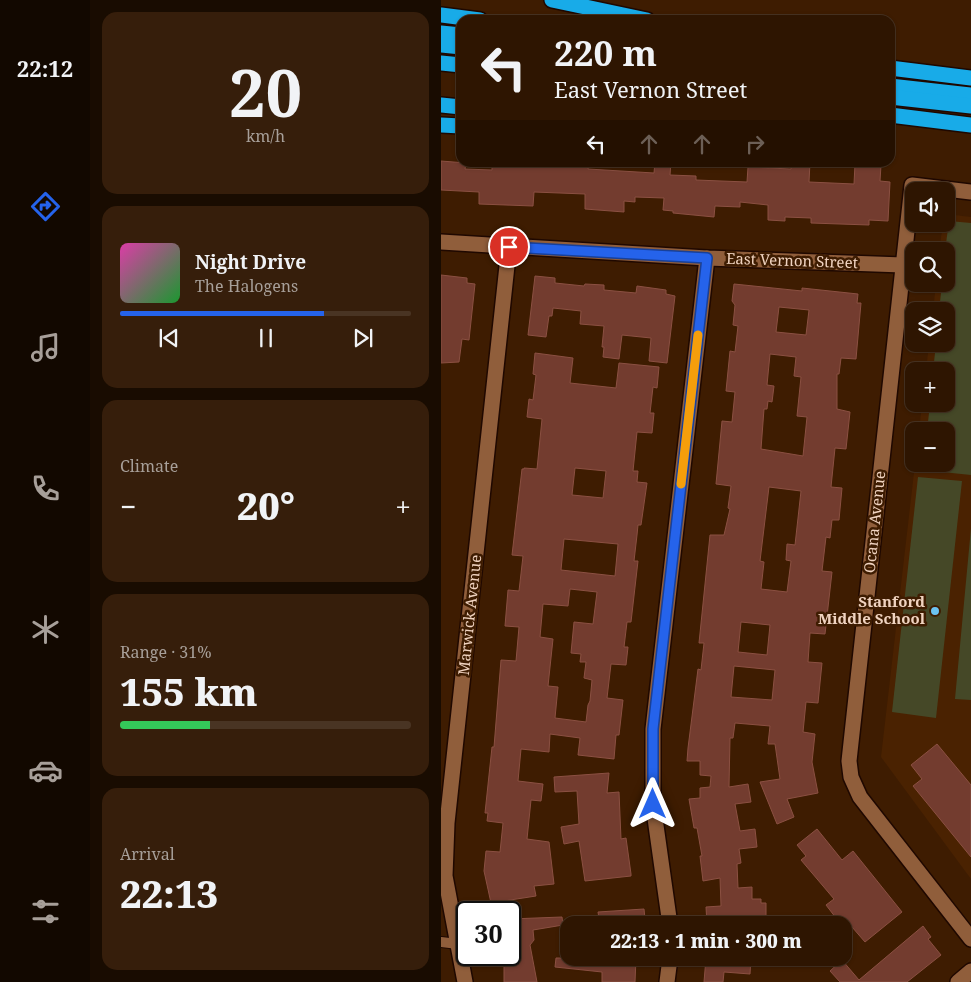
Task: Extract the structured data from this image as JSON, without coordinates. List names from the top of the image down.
{
  "streets": {
    "street": ["East Vernon Street", "Ocana Avenue", "Marwick Avenue"]
  },
  "crossings": [
    ["East Vernon Street", "Ocana Avenue"],
    ["East Vernon Street", "Marwick Avenue"]
  ],
  "places": ["Stanford Middle School"],
  "page": {
    "tabs": "22:12",
    "tile": [
      ["20", "km/h"],
      "Climate",
      ["Range · 31%", "155 km"],
      ["Arrival", "22:13"]
    ],
    "turn": ["220 m", "East Vernon Street"],
    "map_buttons": ["+", "−"],
    "song": ["Night Drive", "The Halogens"],
    "heat": ["−", "20°", "+"],
    "limit": "30",
    "trip": "22:13 · 1 min · 300 m"
  }
}
